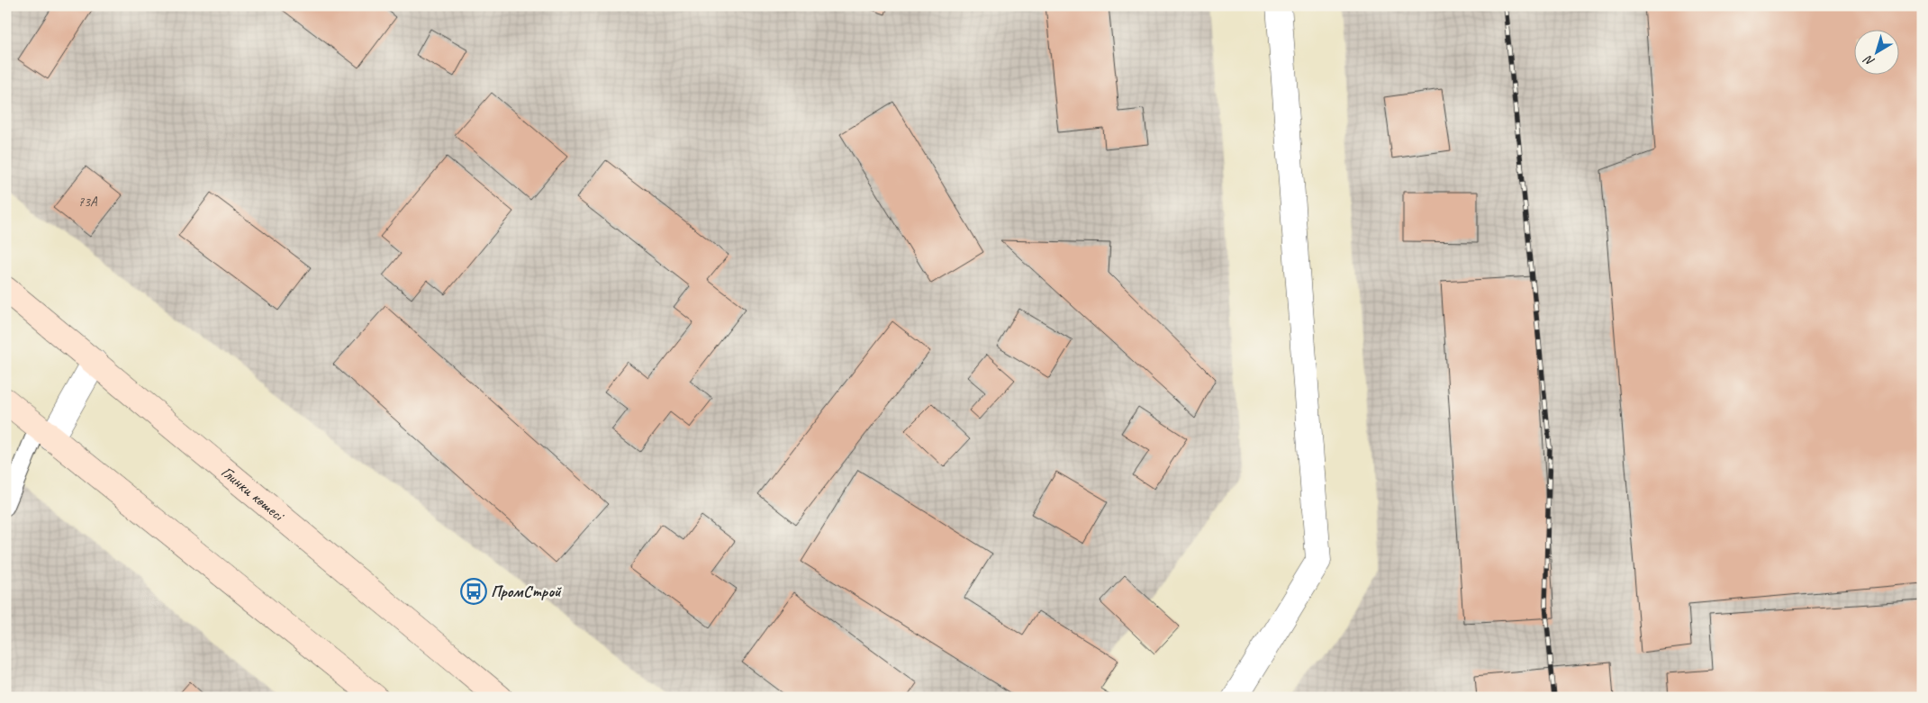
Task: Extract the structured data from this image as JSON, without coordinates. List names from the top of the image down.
{
  "streets": {
    "main road": ["Глинки көшесі"]
  },
  "places": {
    "bus stop": ["ПромСтрой"]
  },
  "house_numbers": ["73А"],
  "north": "bottom left"
}
